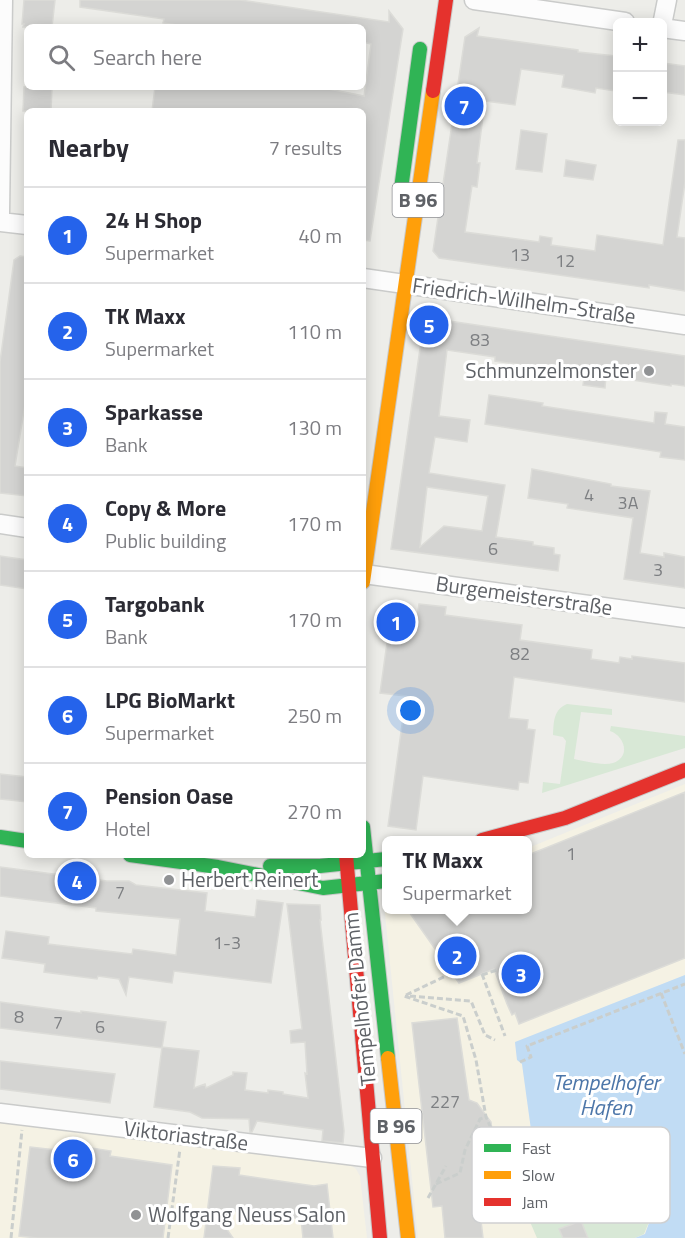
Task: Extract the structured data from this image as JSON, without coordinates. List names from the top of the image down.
{
  "streets": {
    "main road": ["B 96", "Tempelhofer Damm"],
    "street": ["Friedrich-Wilhelm-Straße", "Burgemeisterstraße", "Viktoriastraße"]
  },
  "crossings": [
    ["B 96", "Friedrich-Wilhelm-Straße"],
    ["Tempelhofer Damm", "Viktoriastraße"]
  ],
  "water": ["Tempelhofer Hafen"],
  "places": ["Schmunzelmonster", "Herbert Reinert", "Wolfgang Neuss Salon"],
  "house_numbers": [
    "13",
    "12",
    "83",
    "4",
    "3A",
    "6",
    "3",
    "82",
    "1",
    "7",
    "1-3",
    "8",
    "7",
    "6",
    "227"
  ],
  "legend": ["Fast", "Slow", "Jam"],
  "page": {
    "map_buttons": ["+", "−"],
    "search": "Search here",
    "pins": [
      "7",
      "5",
      "1",
      "4",
      "2",
      "3",
      "6"
    ],
    "heading": ["Nearby", "7 results"],
    "list": [
      {
        "mark": "1",
        "name": "24 H Shop",
        "note": "Supermarket",
        "value": "40 m"
      },
      {
        "mark": "2",
        "name": "TK Maxx",
        "note": "Supermarket",
        "value": "110 m"
      },
      {
        "mark": "3",
        "name": "Sparkasse",
        "note": "Bank",
        "value": "130 m"
      },
      {
        "mark": "4",
        "name": "Copy & More",
        "note": "Public building",
        "value": "170 m"
      },
      {
        "mark": "5",
        "name": "Targobank",
        "note": "Bank",
        "value": "170 m"
      },
      {
        "mark": "6",
        "name": "LPG BioMarkt",
        "note": "Supermarket",
        "value": "250 m"
      },
      {
        "mark": "7",
        "name": "Pension Oase",
        "note": "Hotel",
        "value": "270 m"
      }
    ],
    "popup": ["TK Maxx", "Supermarket"]
  }
}
